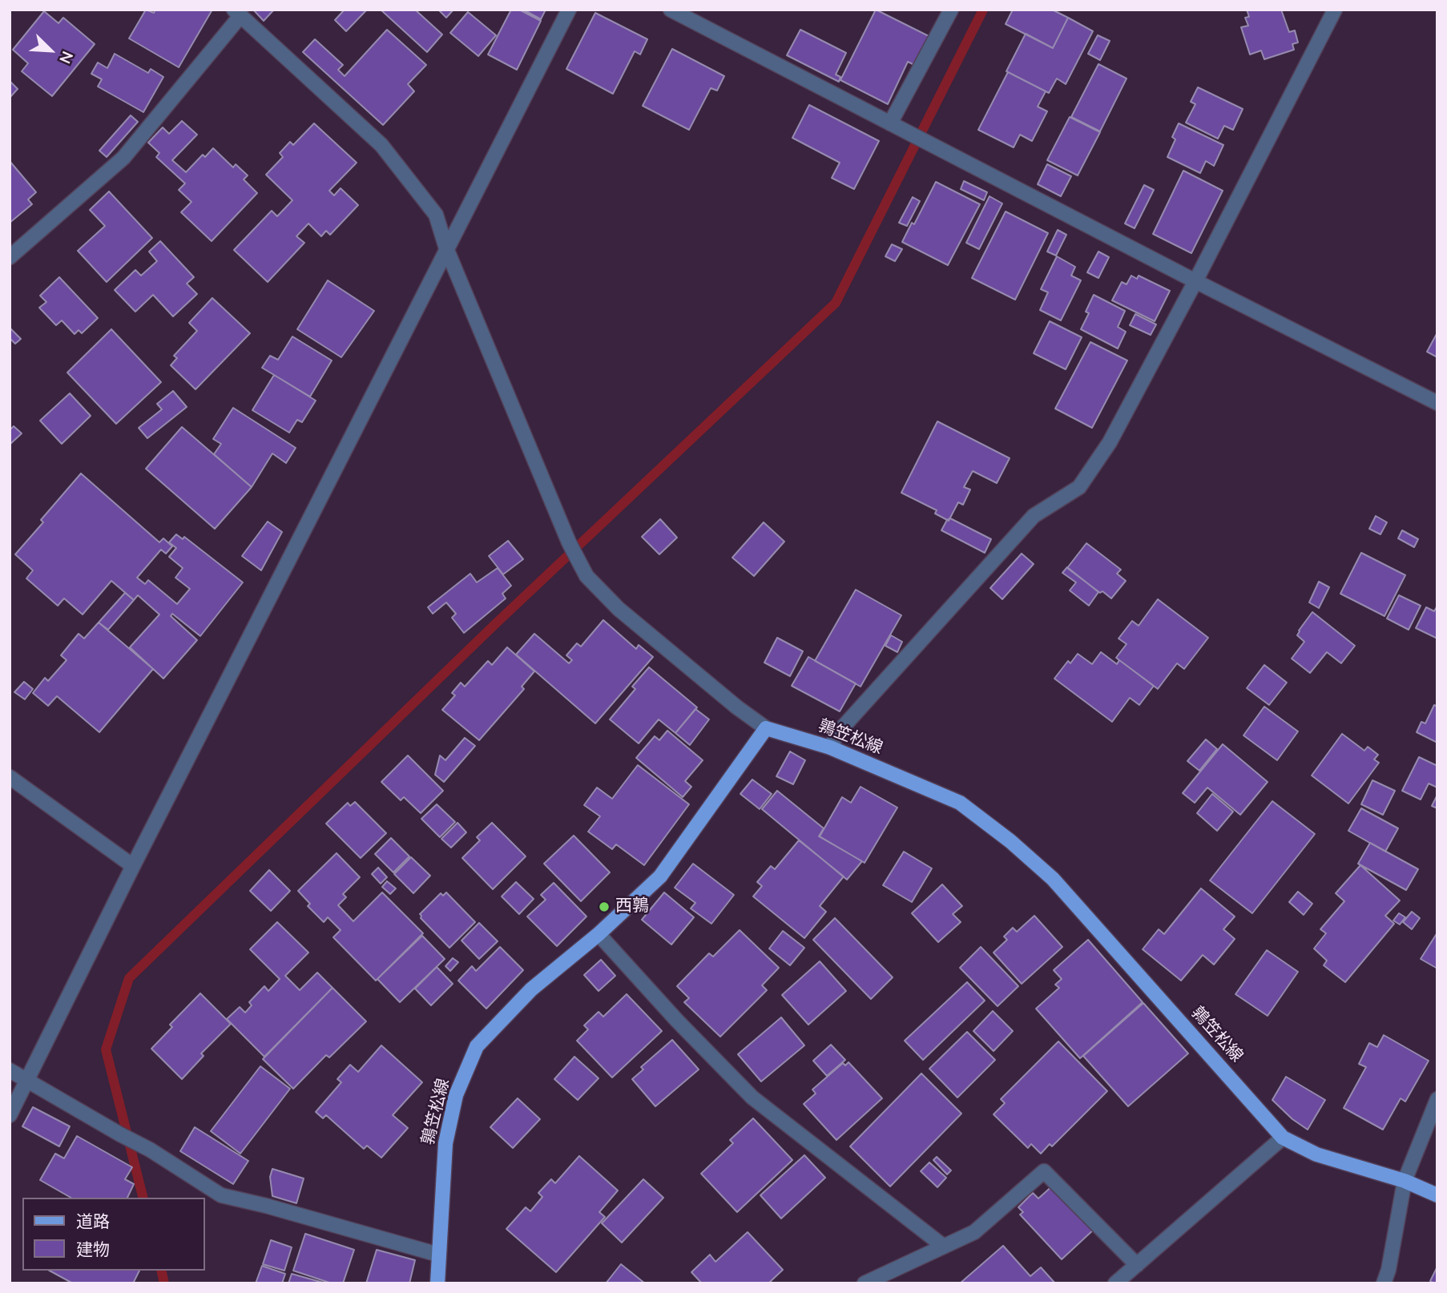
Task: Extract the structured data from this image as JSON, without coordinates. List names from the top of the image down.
{
  "streets": {
    "main road": ["鶉笠松線"]
  },
  "places": ["西鶉"],
  "legend": ["道路", "建物"],
  "north": "bottom right"
}
